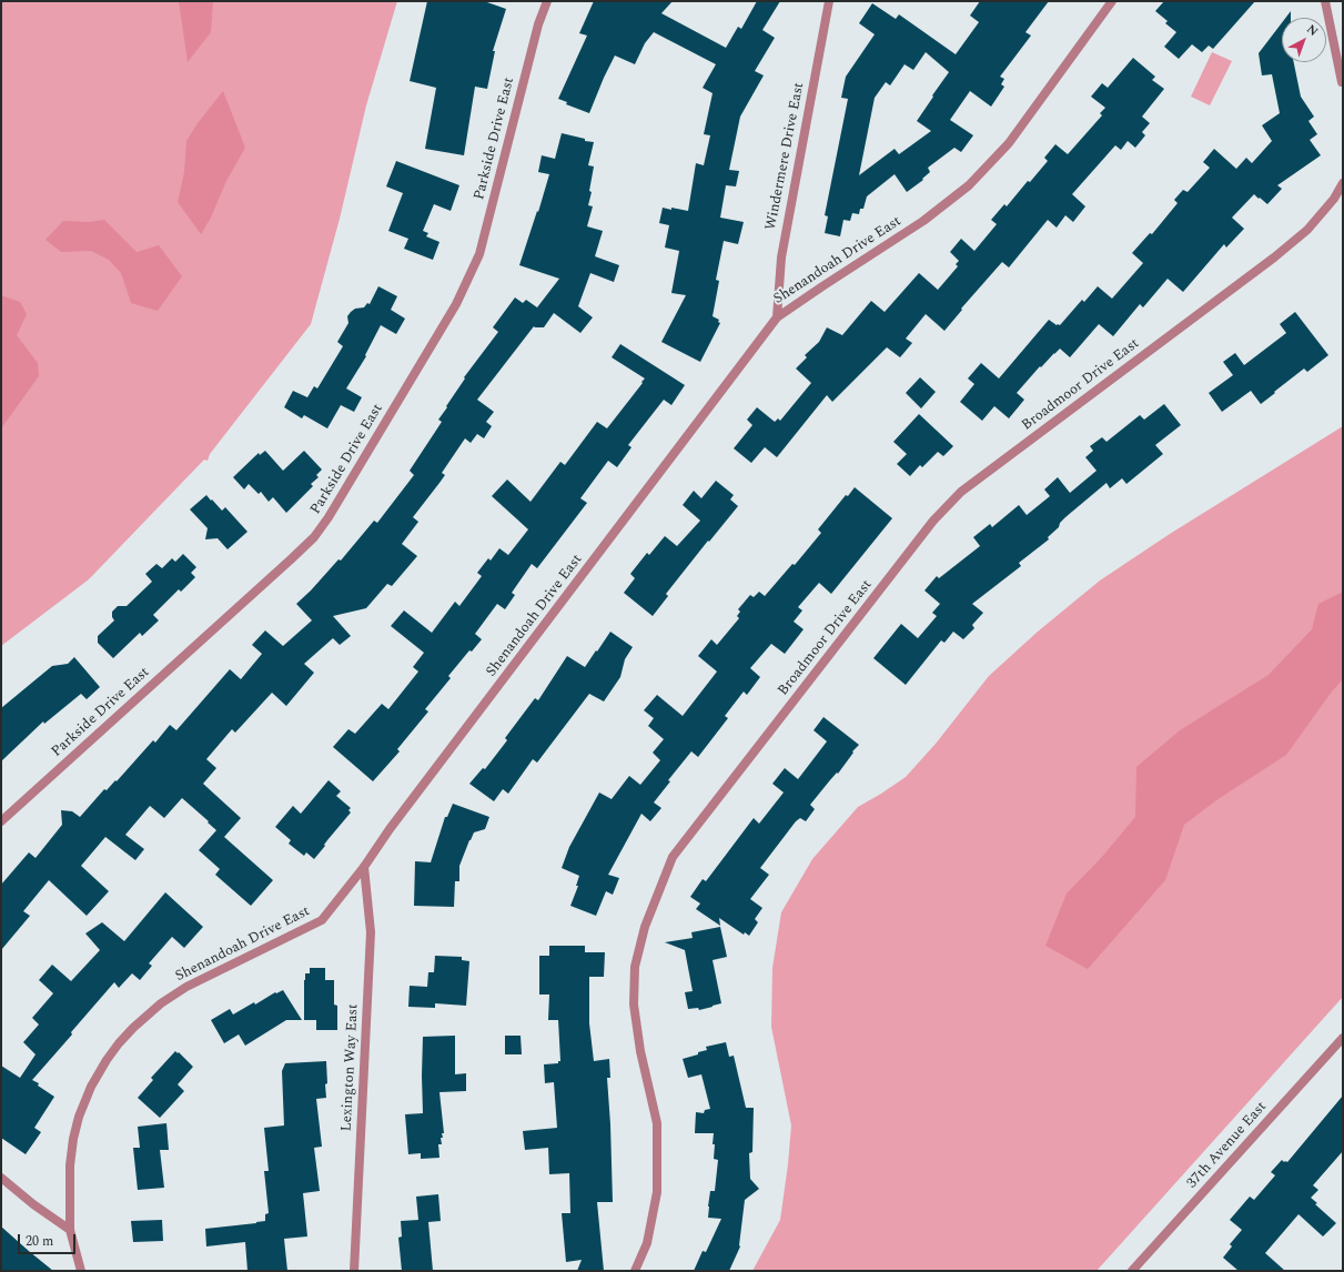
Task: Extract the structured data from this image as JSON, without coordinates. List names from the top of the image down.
{
  "streets": {
    "street": [
      "Parkside Drive East",
      "Windermere Drive East",
      "Shenandoah Drive East",
      "Broadmoor Drive East",
      "Lexington Way East",
      "37th Avenue East"
    ]
  },
  "crossings": [
    ["Windermere Drive East", "Shenandoah Drive East"],
    ["Shenandoah Drive East", "Lexington Way East"]
  ],
  "scale_bar": "20 m",
  "north": "top right"
}
